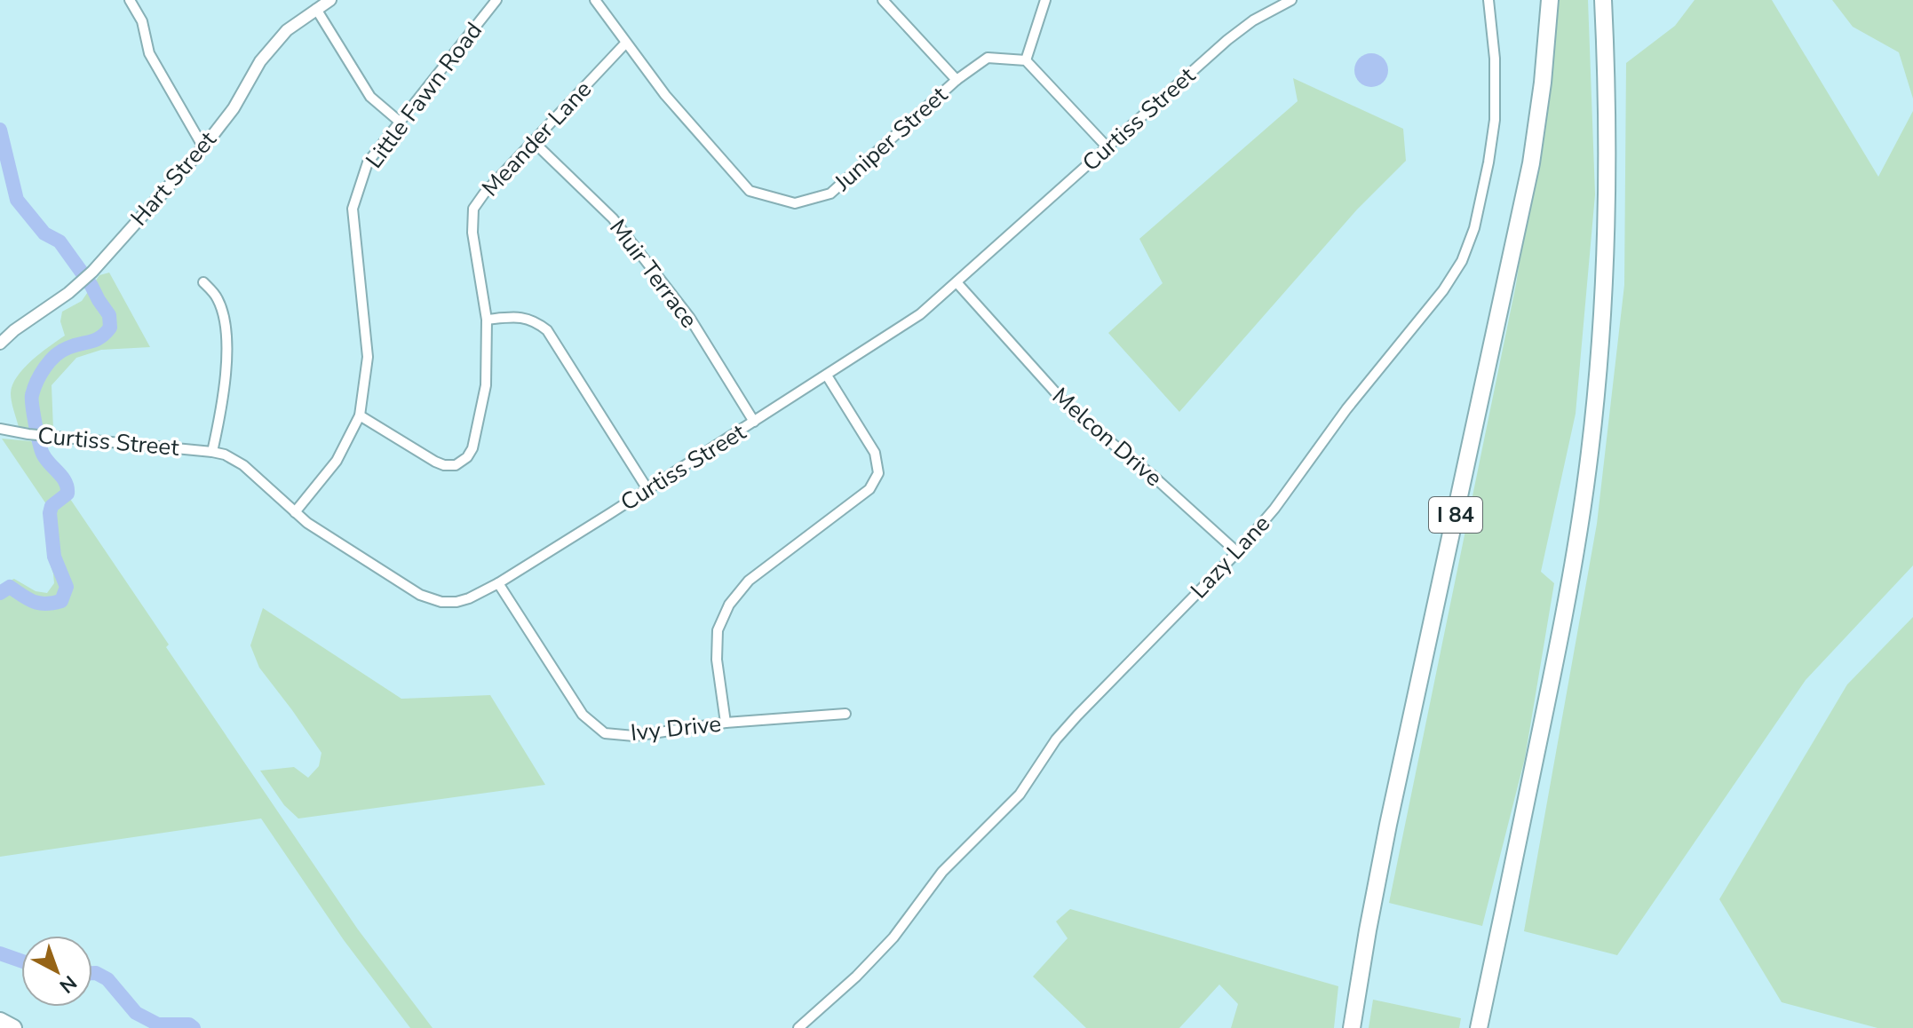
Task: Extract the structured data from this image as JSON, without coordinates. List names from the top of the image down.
{
  "streets": {
    "highway": ["I 84"],
    "street": [
      "Little Fawn Road",
      "Curtiss Street",
      "Meander Lane",
      "Juniper Street",
      "Hart Street",
      "Muir Terrace",
      "Melcon Drive",
      "Lazy Lane",
      "Ivy Drive"
    ]
  },
  "crossings": [
    ["Little Fawn Road", "Curtiss Street"],
    ["Little Fawn Road", "Meander Lane"],
    ["Curtiss Street", "Muir Terrace"],
    ["Curtiss Street", "Melcon Drive"],
    ["Curtiss Street", "Ivy Drive"],
    ["Meander Lane", "Juniper Street"],
    ["Meander Lane", "Muir Terrace"],
    ["Melcon Drive", "Lazy Lane"]
  ],
  "north": "bottom right"
}
